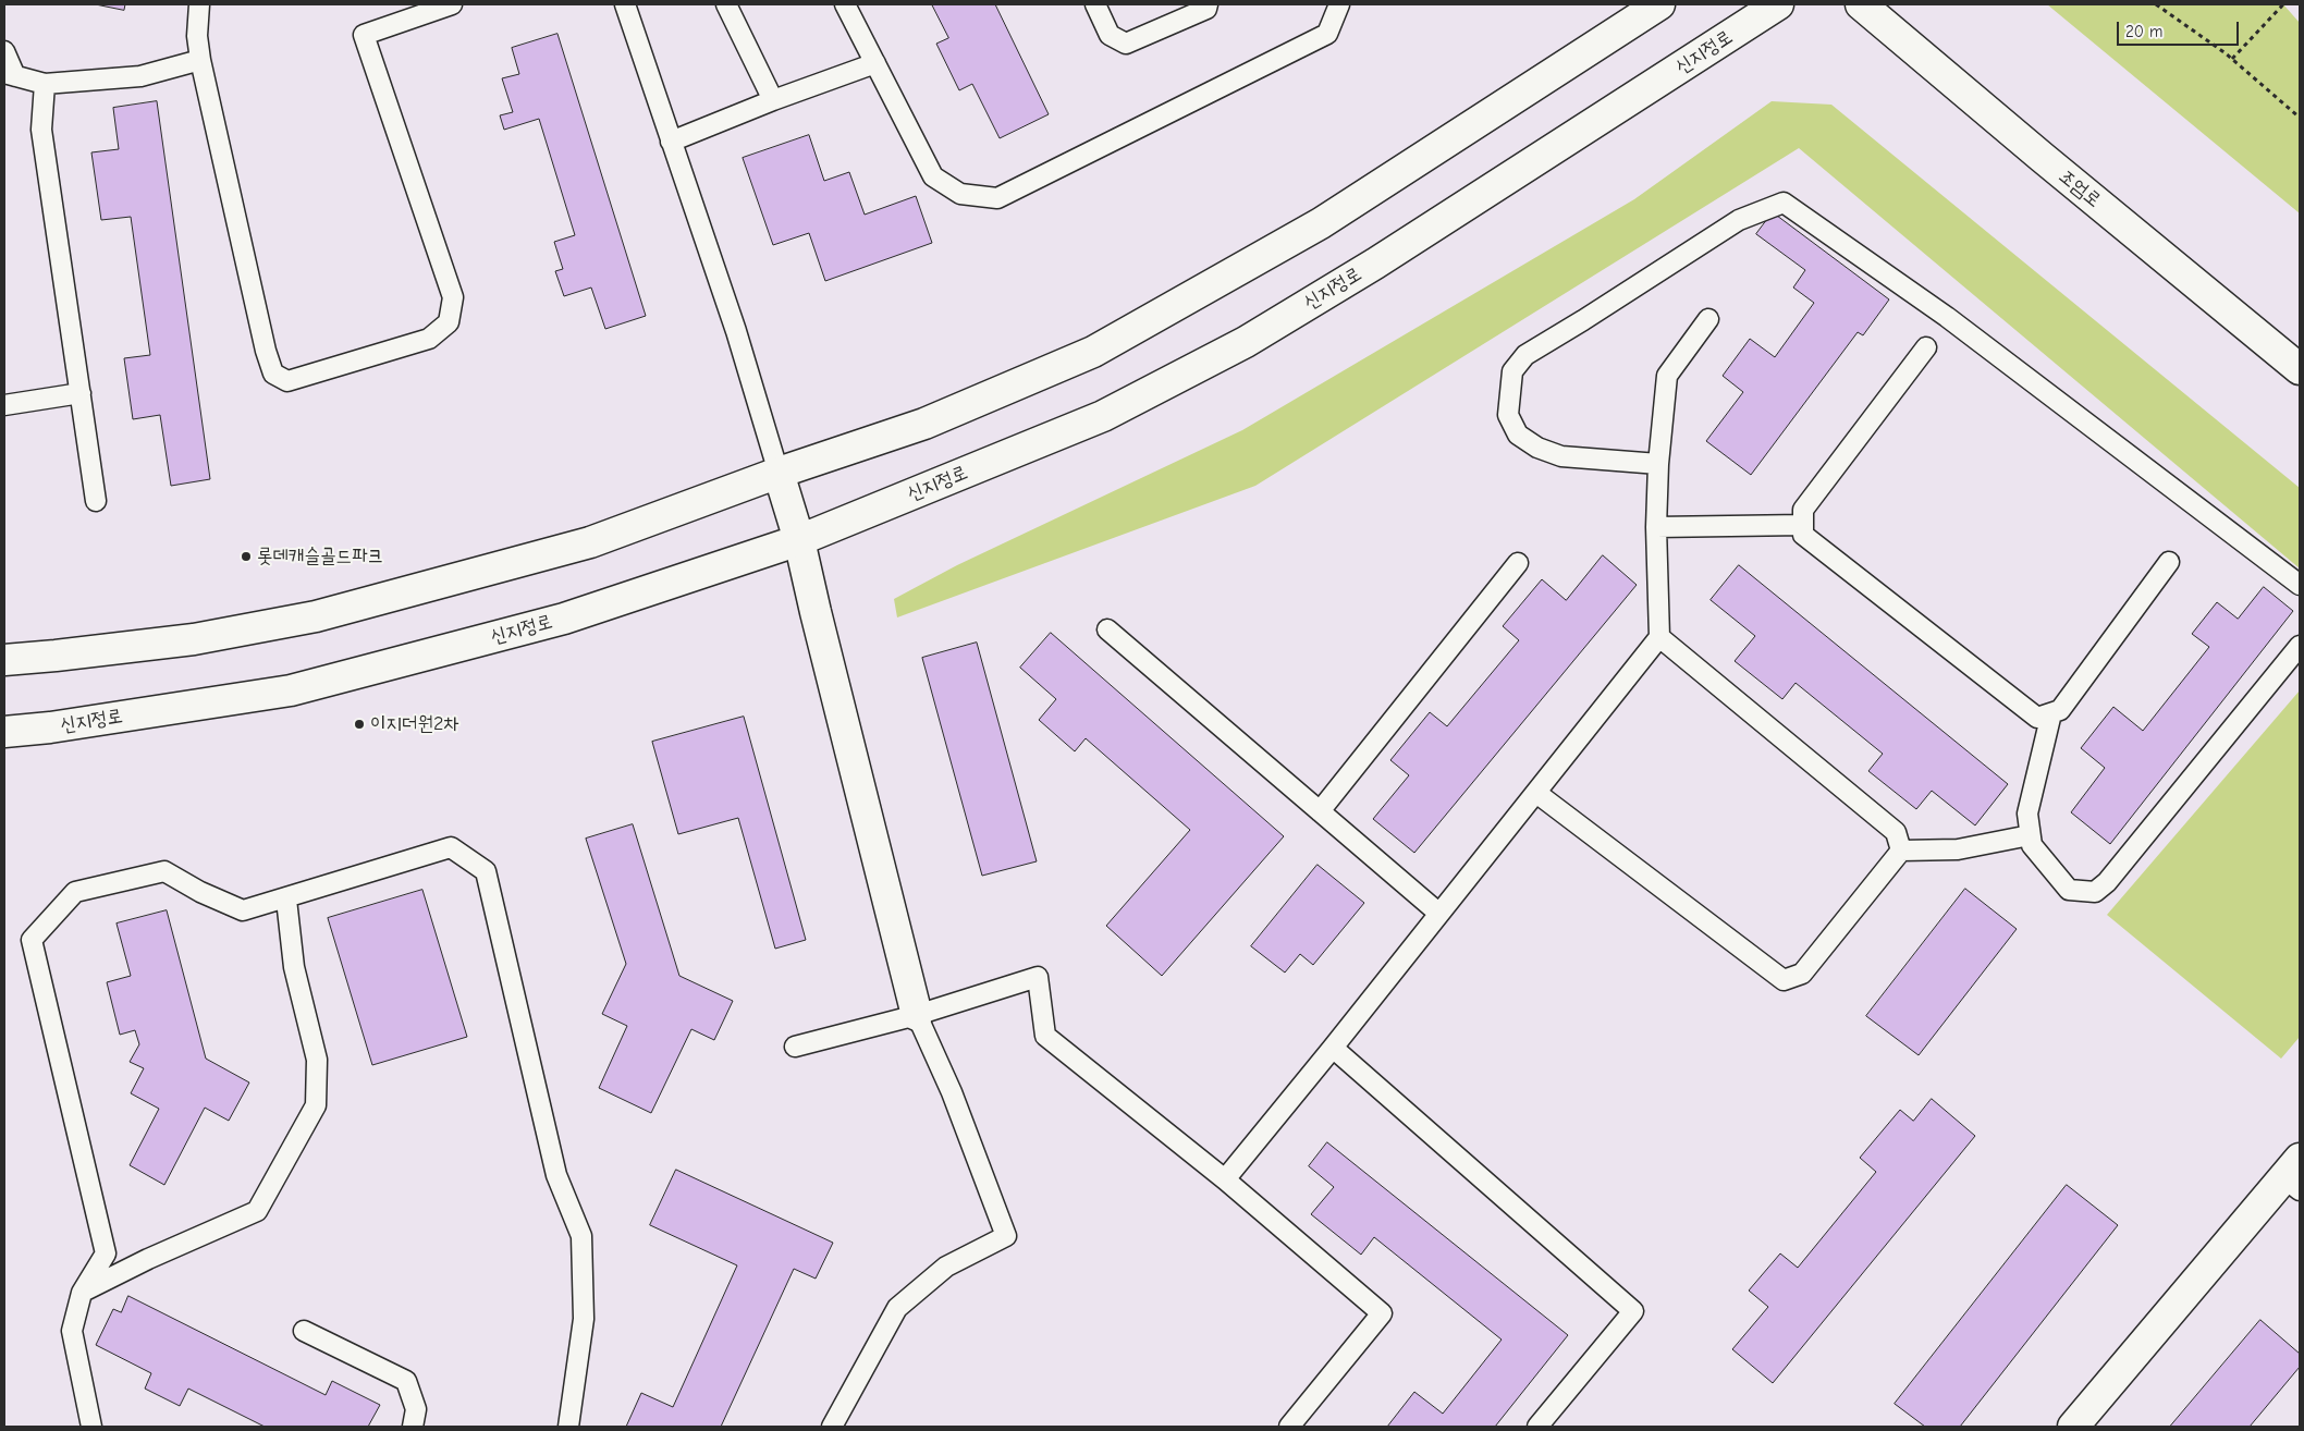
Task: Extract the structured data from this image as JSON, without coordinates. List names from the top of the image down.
{
  "streets": {
    "street": ["신지정로", "조엄로"]
  },
  "places": ["롯데캐슬골드파크", "이지더원2차"],
  "scale_bar": "20 m"
}
